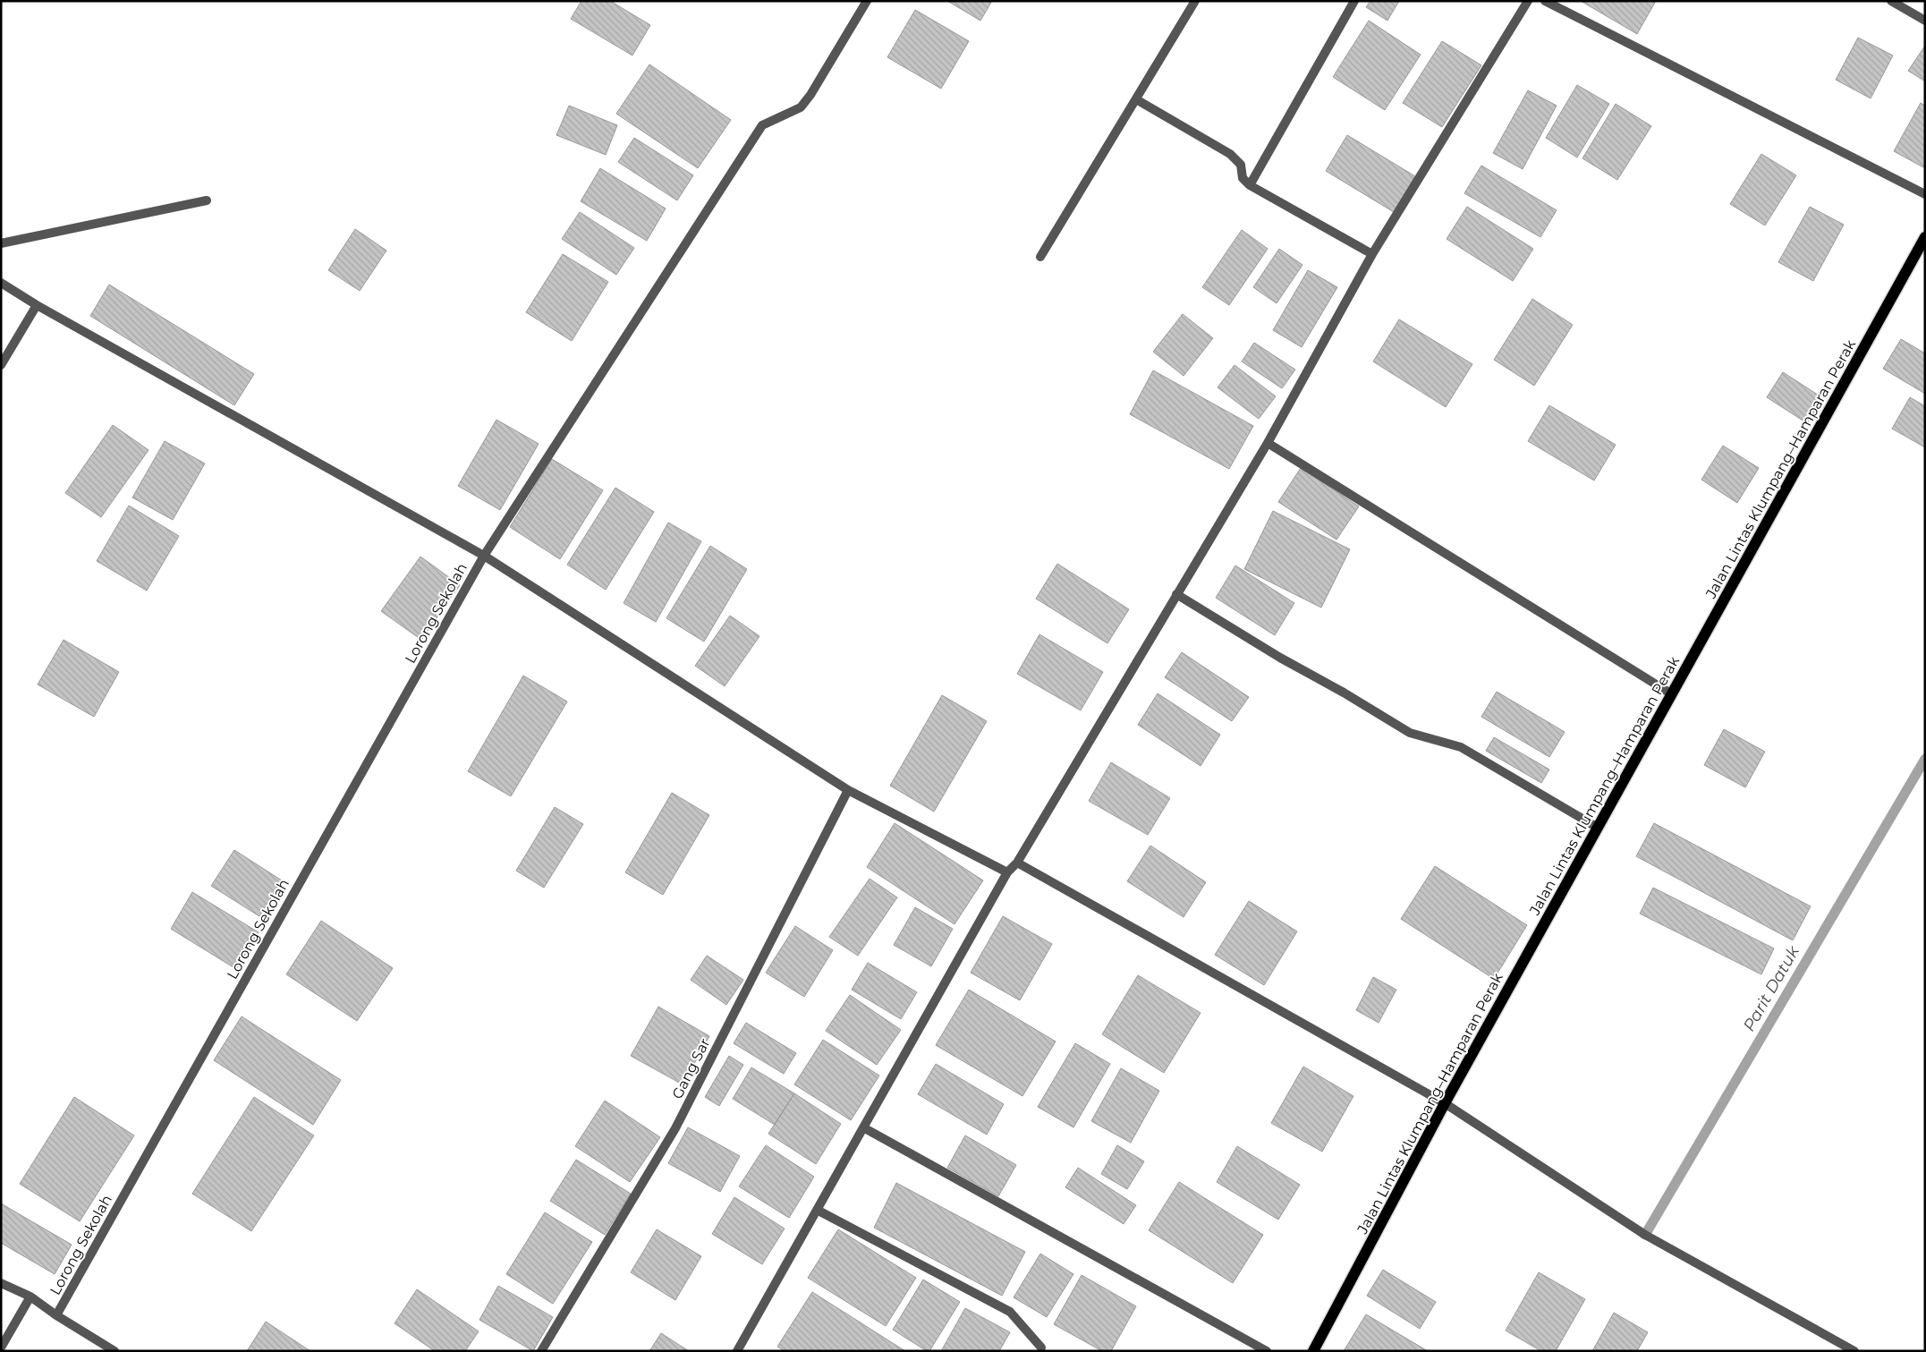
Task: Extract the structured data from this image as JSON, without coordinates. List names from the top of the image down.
{
  "streets": {
    "main road": ["Jalan Lintas Klumpang–Hamparan Perak"],
    "street": ["Lorong Sekolah", "Gang Sar"]
  },
  "water": ["Parit Datuk"]
}
